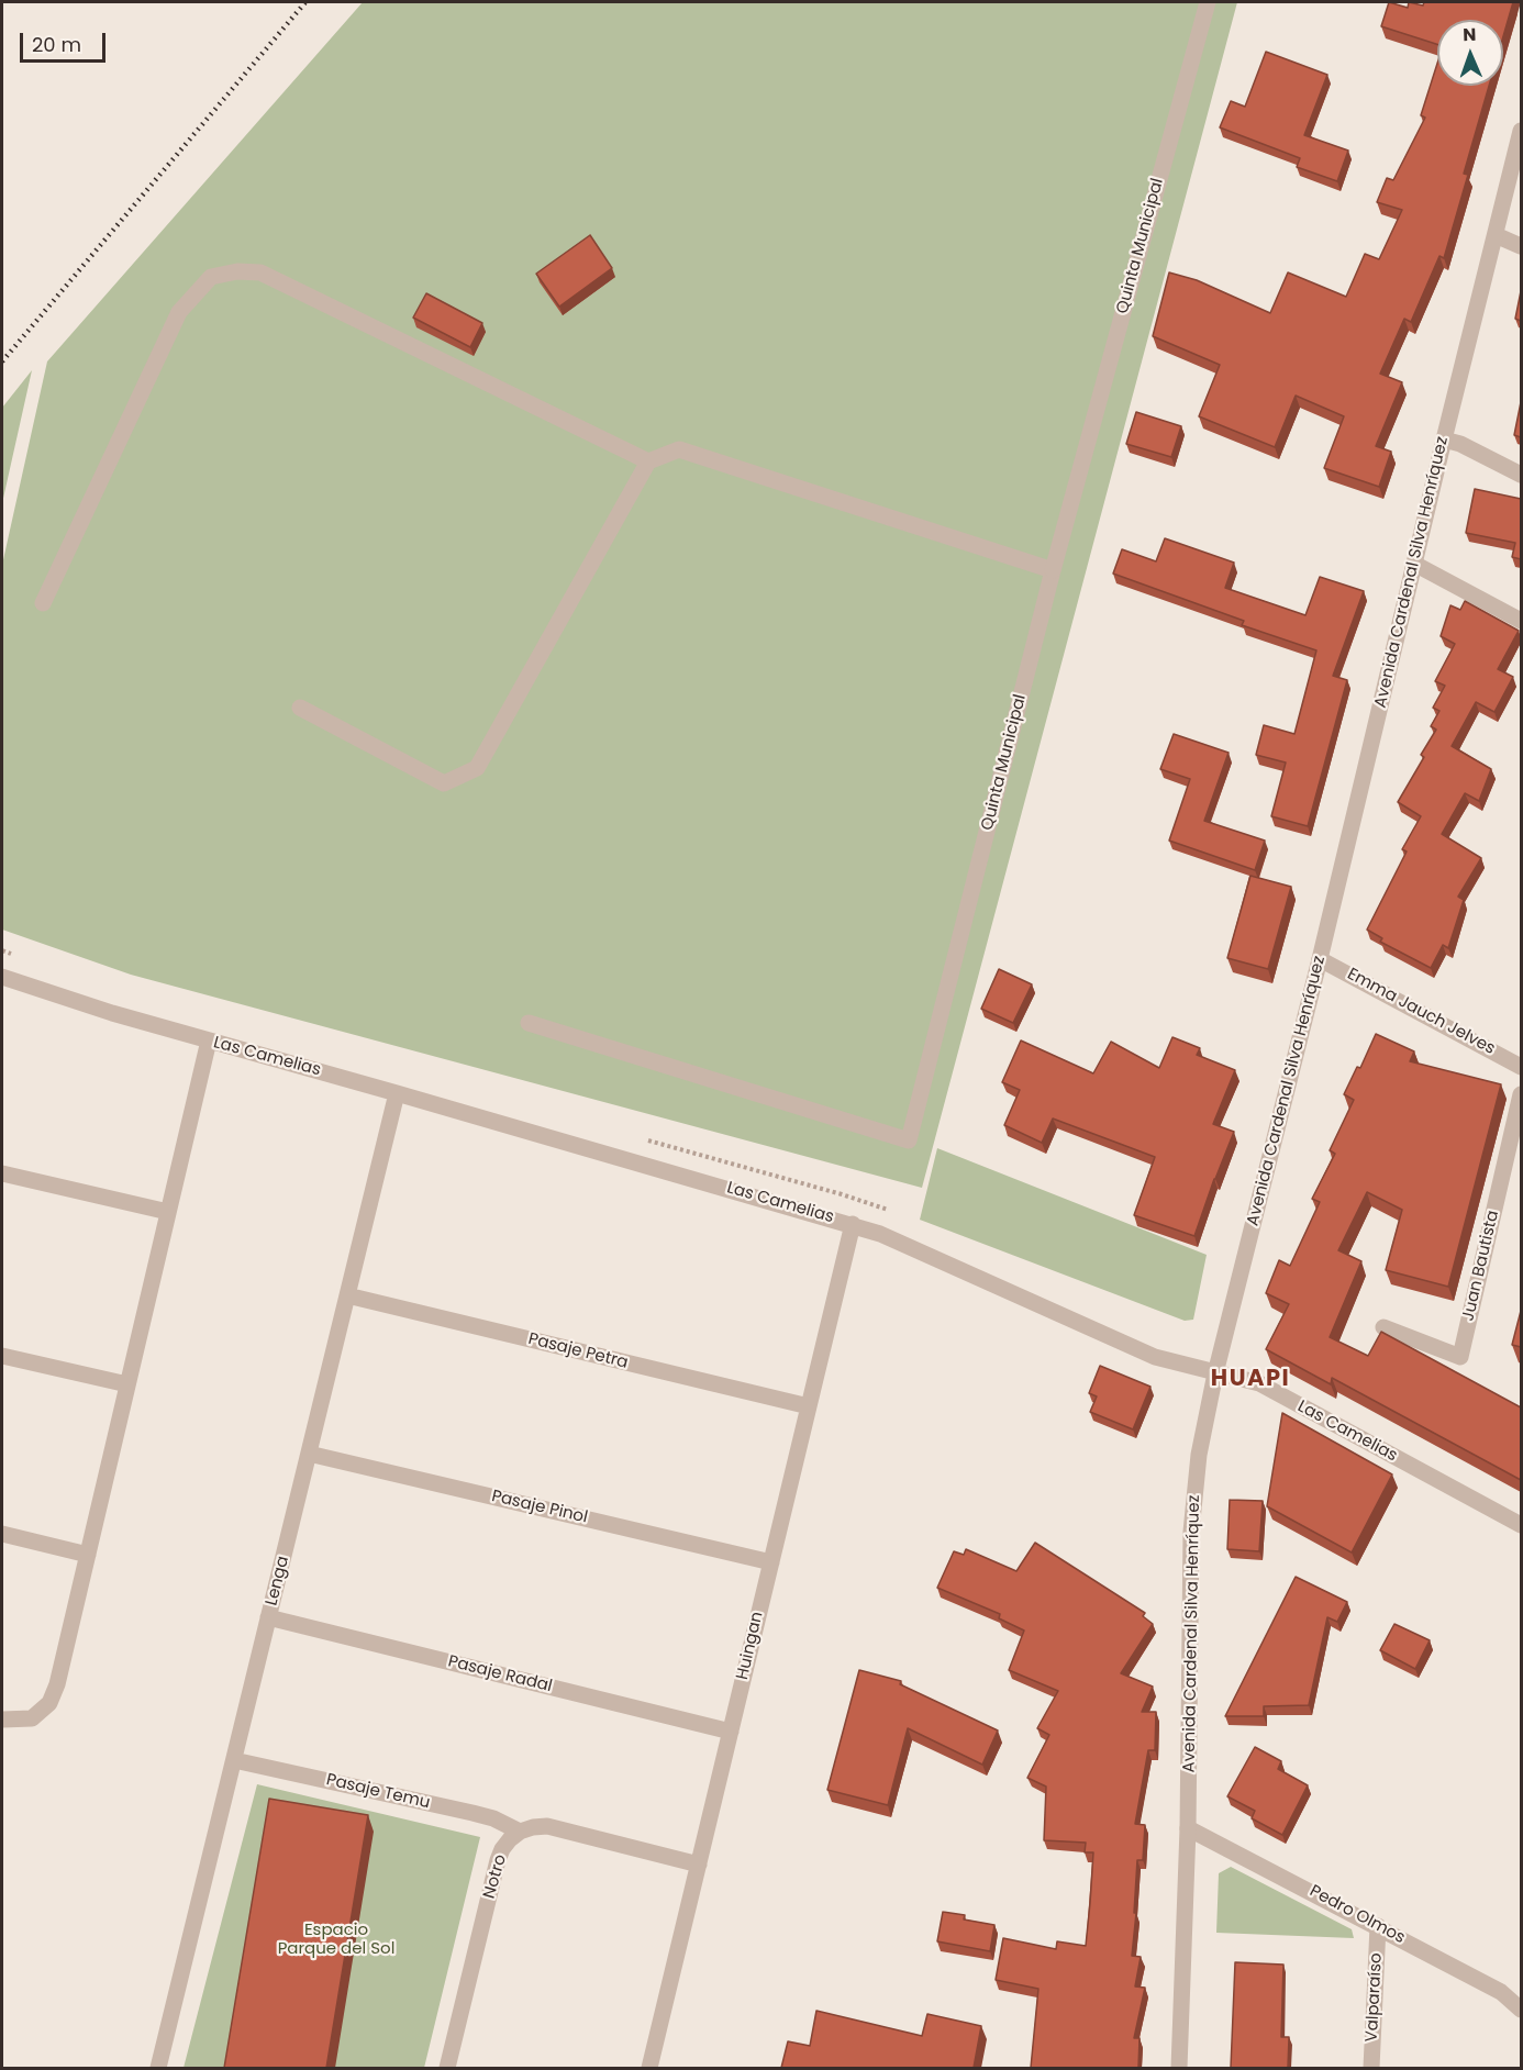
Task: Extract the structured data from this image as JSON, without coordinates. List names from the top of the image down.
{
  "streets": {
    "street": [
      "Quinta Municipal",
      "Avenida Cardenal Silva Henríquez",
      "Emma Jauch Jelves",
      "Las Camelias",
      "Juan Bautista",
      "Pasaje Petra",
      "Pasaje Pinol",
      "Lenga",
      "Huingan",
      "Pasaje Radal",
      "Pasaje Temu",
      "Notro",
      "Pedro Olmos",
      "Valparaíso"
    ]
  },
  "crossings": [
    ["Avenida Cardenal Silva Henríquez", "Emma Jauch Jelves"],
    ["Avenida Cardenal Silva Henríquez", "Las Camelias"],
    ["Avenida Cardenal Silva Henríquez", "Pedro Olmos"],
    ["Las Camelias", "Lenga"],
    ["Las Camelias", "Huingan"],
    ["Pasaje Petra", "Lenga"],
    ["Pasaje Petra", "Huingan"],
    ["Pasaje Pinol", "Lenga"],
    ["Pasaje Pinol", "Huingan"],
    ["Lenga", "Pasaje Radal"],
    ["Lenga", "Pasaje Temu"],
    ["Huingan", "Pasaje Radal"],
    ["Pasaje Temu", "Notro"],
    ["Pedro Olmos", "Valparaíso"]
  ],
  "districts": ["HUAPI"],
  "parks": ["Espacio Parque del Sol"],
  "scale_bar": "20 m",
  "north": "top"
}
